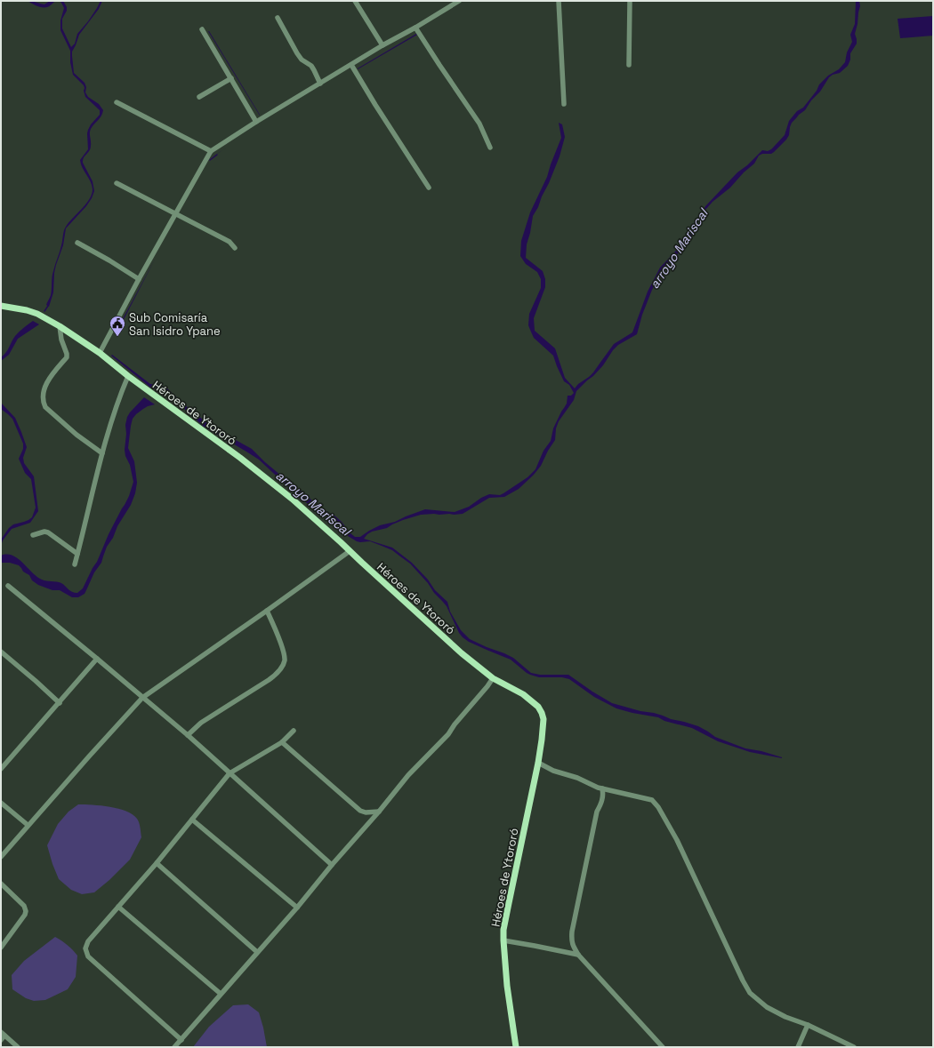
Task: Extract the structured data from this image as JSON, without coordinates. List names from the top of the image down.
{
  "streets": {
    "main road": ["Héroes de Ytororó"]
  },
  "water": ["arroyo Mariscal"],
  "places": {
    "public building": ["Sub Comisaría San Isidro Ypane"]
  }
}
